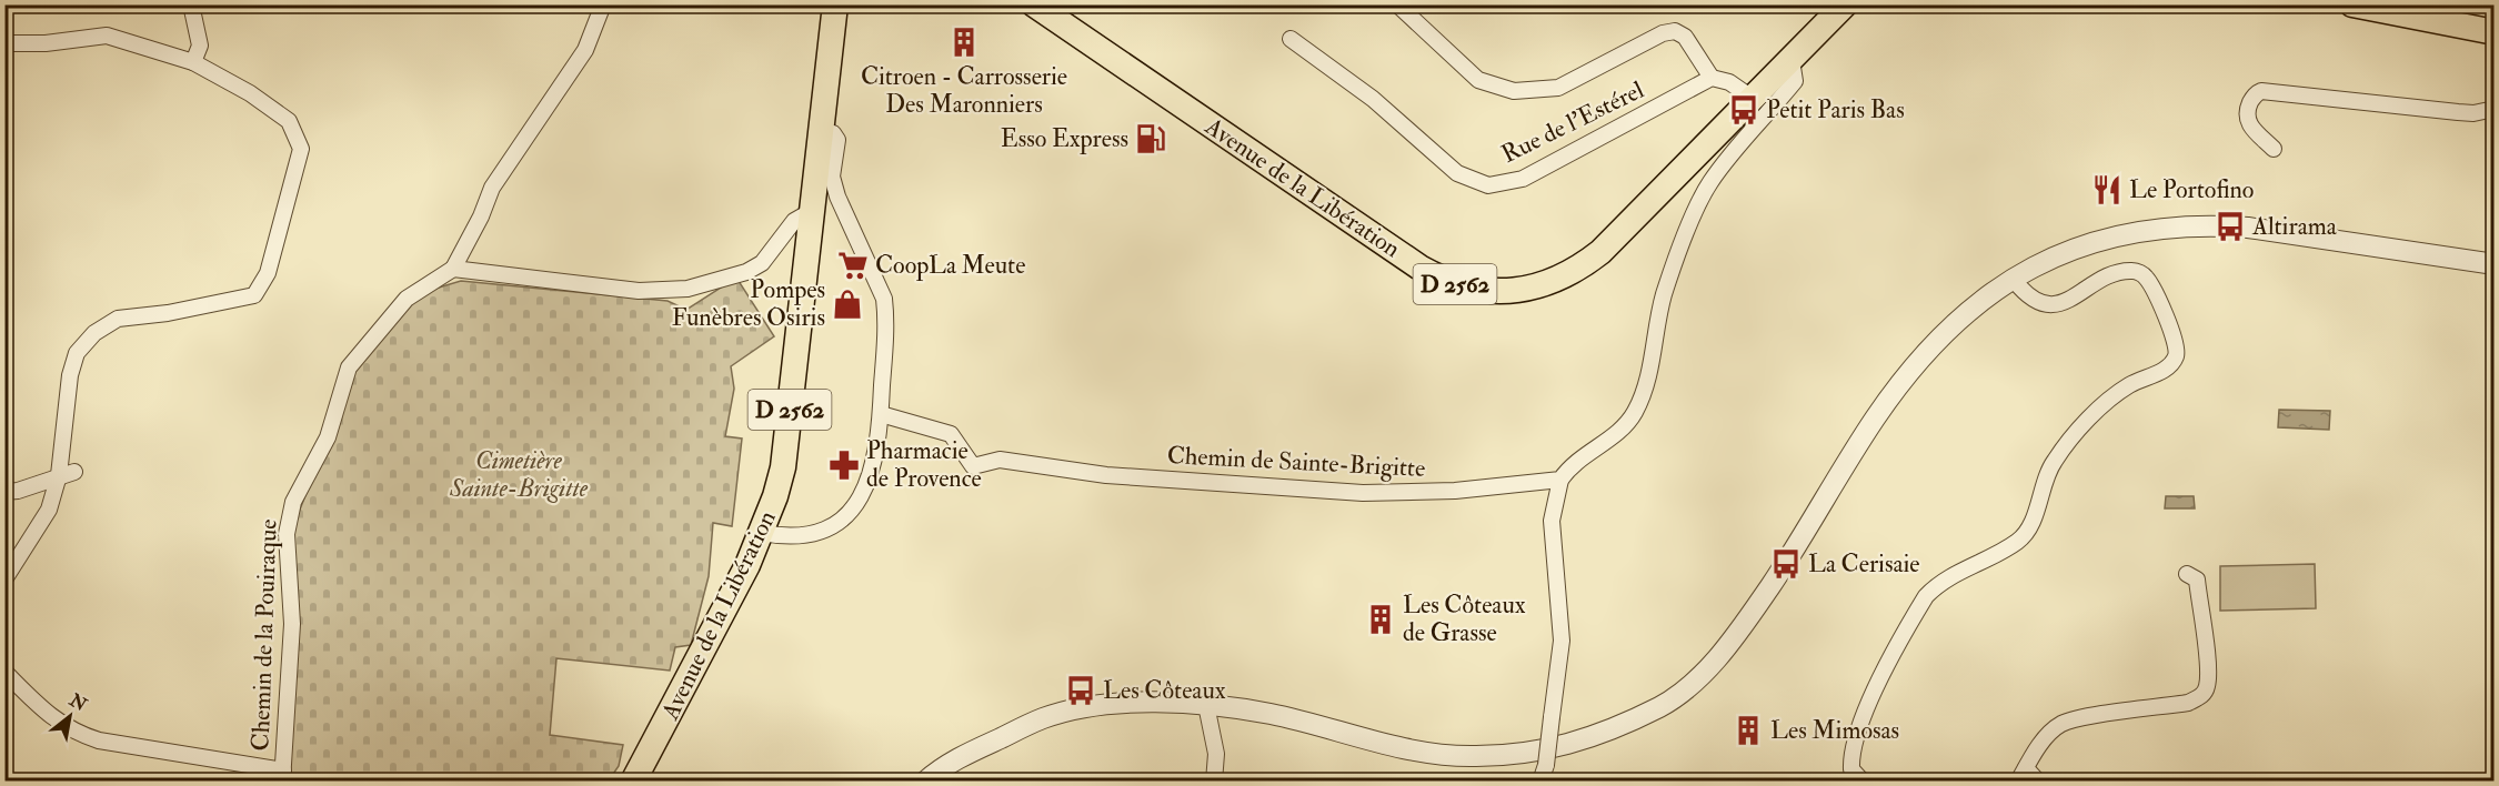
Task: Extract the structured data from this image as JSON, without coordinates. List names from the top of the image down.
{
  "streets": {
    "main road": ["Avenue de la Libération", "D 2562"],
    "street": ["Rue de l'Estérel", "Chemin de Sainte-Brigitte", "Chemin de la Pouiraque"]
  },
  "parks": ["Cimetière Sainte-Brigitte"],
  "places": {
    "building": ["Citroen - Carrosserie Des Maronniers", "Les Côteaux de Grasse", "Les Mimosas"],
    "bus stop": [
      "Petit Paris Bas",
      "Altirama",
      "La Cerisaie",
      "Les Côteaux"
    ],
    "fuel station": ["Esso Express"],
    "restaurant": ["Le Portofino"],
    "supermarket": ["CoopLa Meute"],
    "shop": ["Pompes Funèbres Osiris"],
    "pharmacy": ["Pharmacie de Provence"]
  },
  "north": "top right"
}
